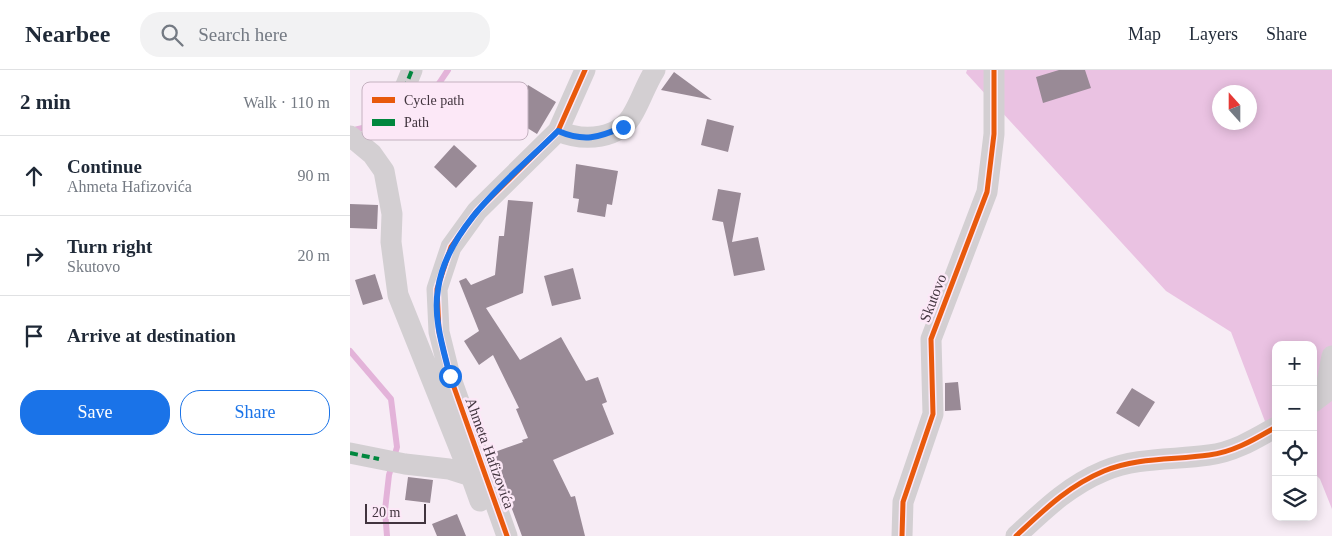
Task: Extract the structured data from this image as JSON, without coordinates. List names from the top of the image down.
{
  "streets": {
    "street": ["Skutovo", "Ahmeta Hafizovića"]
  },
  "legend": ["Cycle path", "Path"],
  "scale_bar": "20 m",
  "north": "top",
  "page": {
    "header": "Nearbee",
    "search": "Search here",
    "nav": ["Map", "Layers", "Share"],
    "heading": ["2 min", "Walk · 110 m"],
    "list": [
      ["Continue", "Ahmeta Hafizovića", "90 m"],
      ["Turn right", "Skutovo", "20 m"],
      "Arrive at destination"
    ],
    "map_buttons": ["+", "−"],
    "buttons": ["Save", "Share"],
    "scale": "20 m"
  }
}
